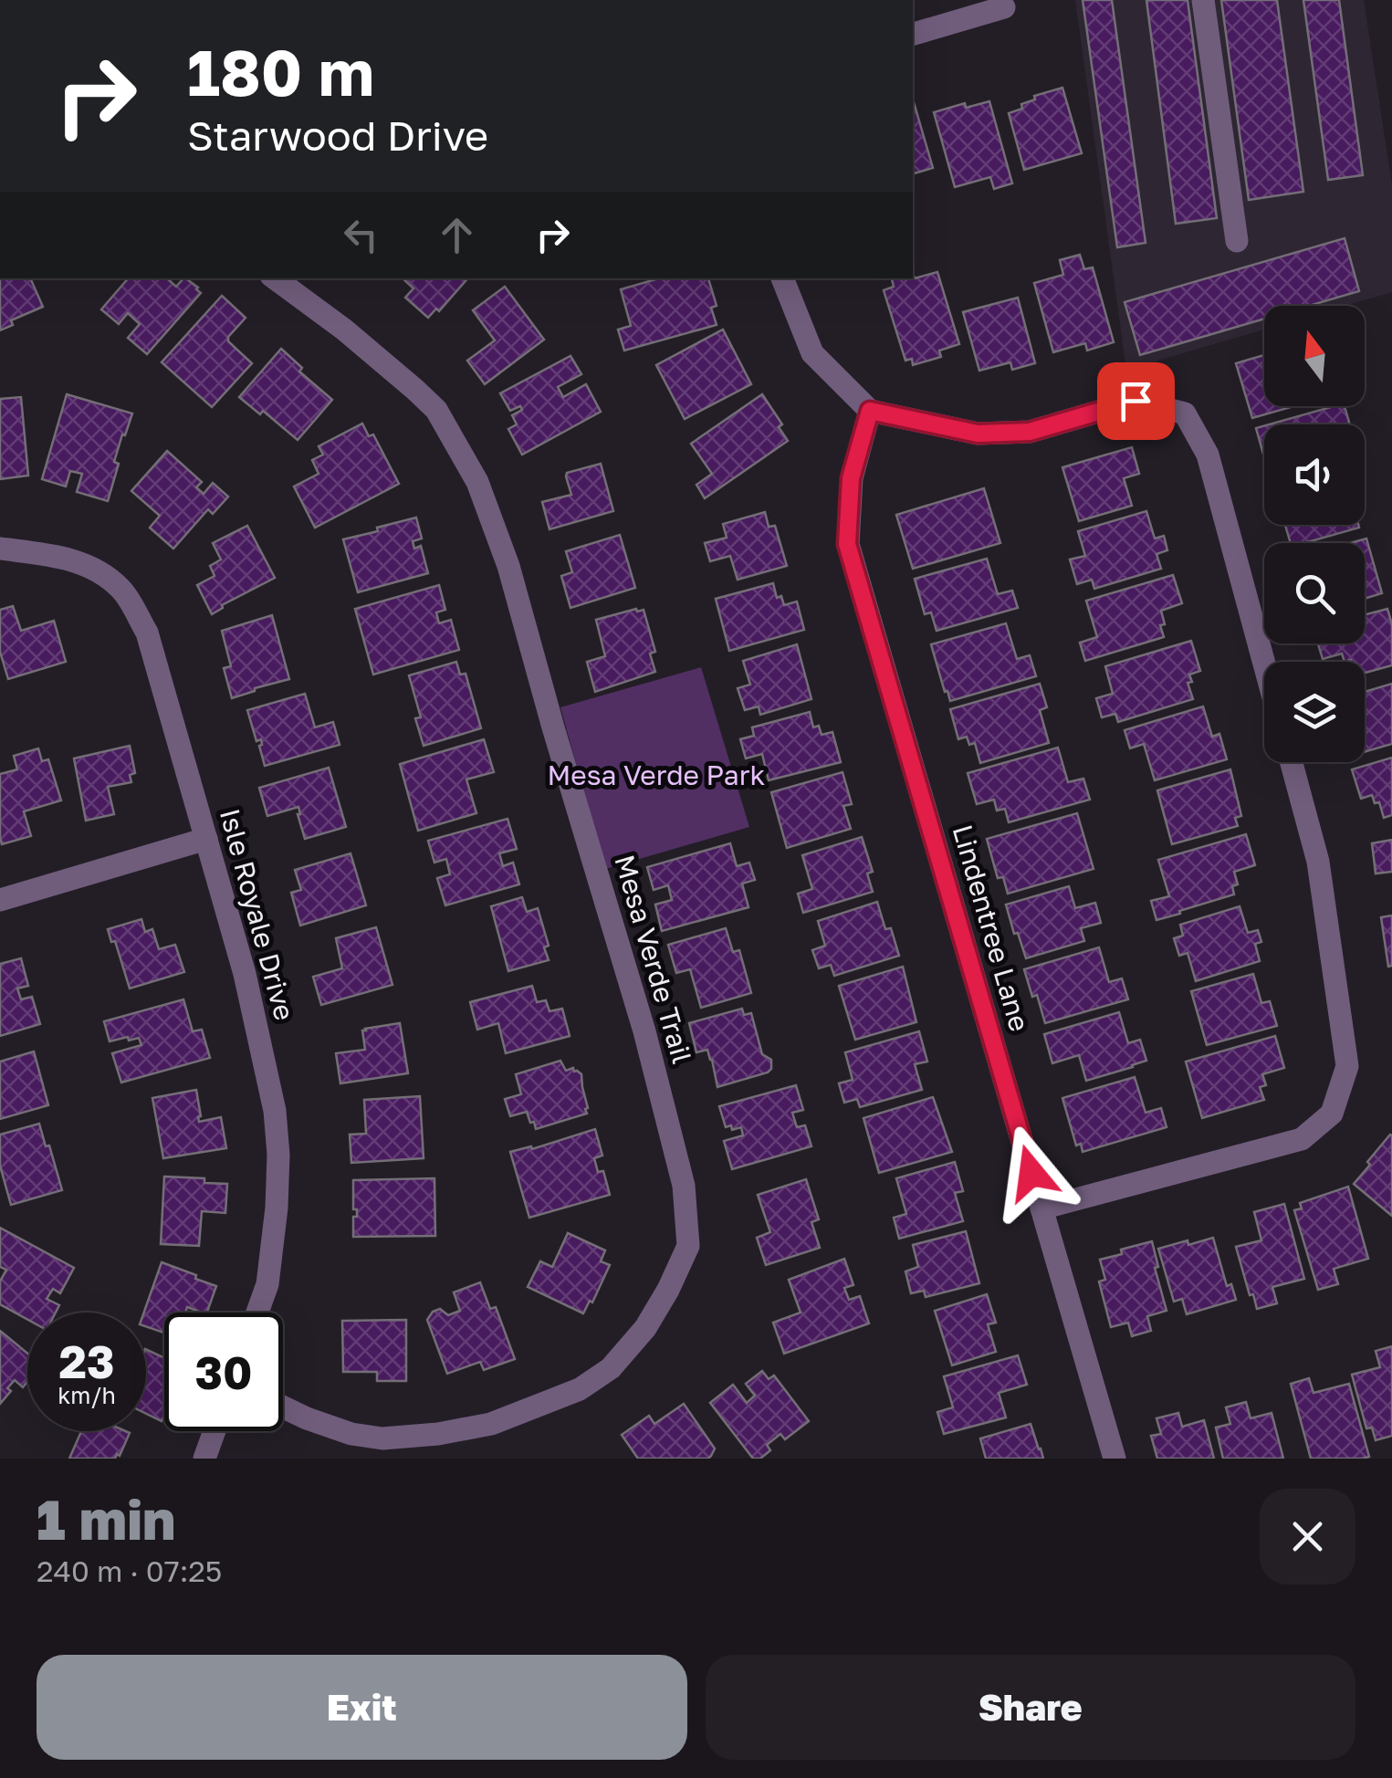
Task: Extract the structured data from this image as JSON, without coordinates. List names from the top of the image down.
{
  "streets": {
    "street": ["Isle Royale Drive", "Lindentree Lane", "Mesa Verde Trail"]
  },
  "parks": ["Mesa Verde Park"],
  "north": "top",
  "page": {
    "turn": ["180 m", "Starwood Drive"],
    "speed": "23 km/h",
    "limit": "30",
    "heading": ["1 min", "240 m · 07:25"],
    "buttons": ["Exit", "Share"]
  }
}
